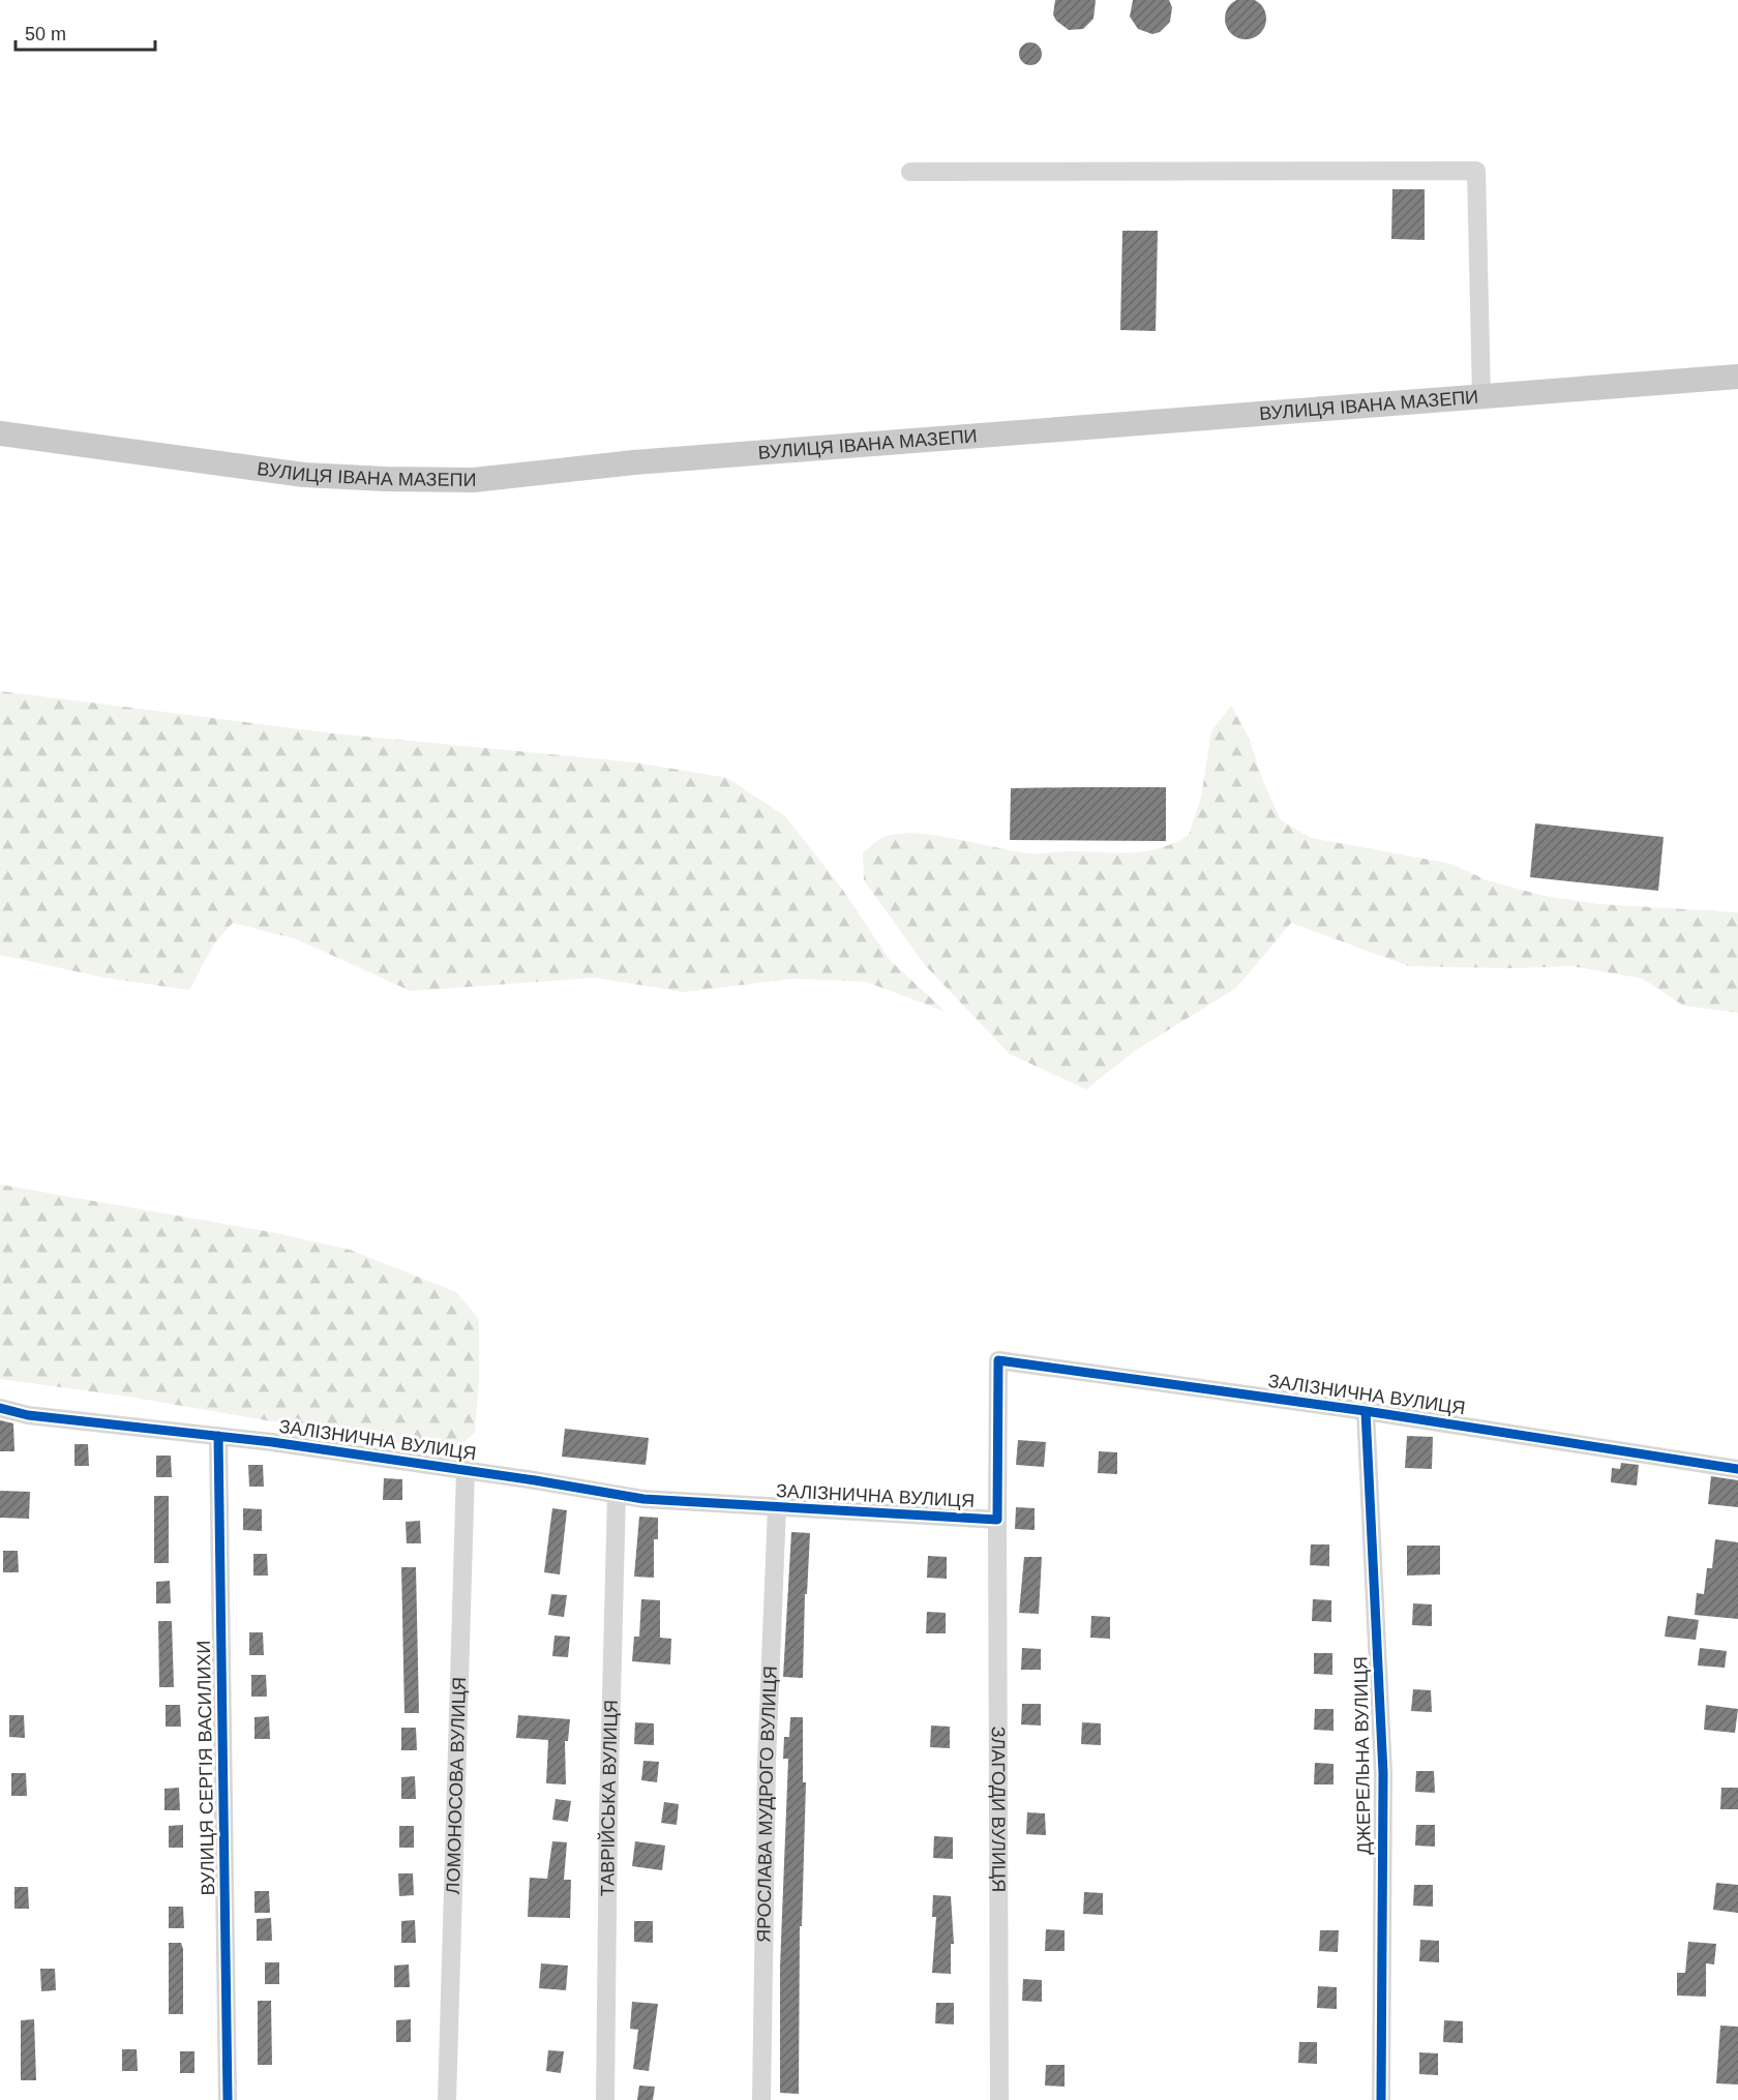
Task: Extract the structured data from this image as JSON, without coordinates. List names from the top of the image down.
{
  "streets": {
    "main road": ["ВУЛИЦЯ ІВАНА МАЗЕПИ"],
    "street": [
      "ЗАЛІЗНИЧНА ВУЛИЦЯ",
      "ДЖЕРЕЛЬНА ВУЛИЦЯ",
      "ВУЛИЦЯ СЕРГІЯ ВАСИЛИХИ",
      "ЛОМОНОСОВА ВУЛИЦЯ",
      "ТАВРІЙСЬКА ВУЛИЦЯ",
      "ЯРОСЛАВА МУДРОГО ВУЛИЦЯ",
      "ЗЛАГОДИ ВУЛИЦЯ"
    ]
  },
  "crossings": [
    ["ЗАЛІЗНИЧНА ВУЛИЦЯ", "ДЖЕРЕЛЬНА ВУЛИЦЯ"],
    ["ЗАЛІЗНИЧНА ВУЛИЦЯ", "ВУЛИЦЯ СЕРГІЯ ВАСИЛИХИ"],
    ["ЗАЛІЗНИЧНА ВУЛИЦЯ", "ЛОМОНОСОВА ВУЛИЦЯ"],
    ["ЗАЛІЗНИЧНА ВУЛИЦЯ", "ТАВРІЙСЬКА ВУЛИЦЯ"],
    ["ЗАЛІЗНИЧНА ВУЛИЦЯ", "ЯРОСЛАВА МУДРОГО ВУЛИЦЯ"],
    ["ЗАЛІЗНИЧНА ВУЛИЦЯ", "ЗЛАГОДИ ВУЛИЦЯ"]
  ],
  "scale_bar": "50 m"
}
